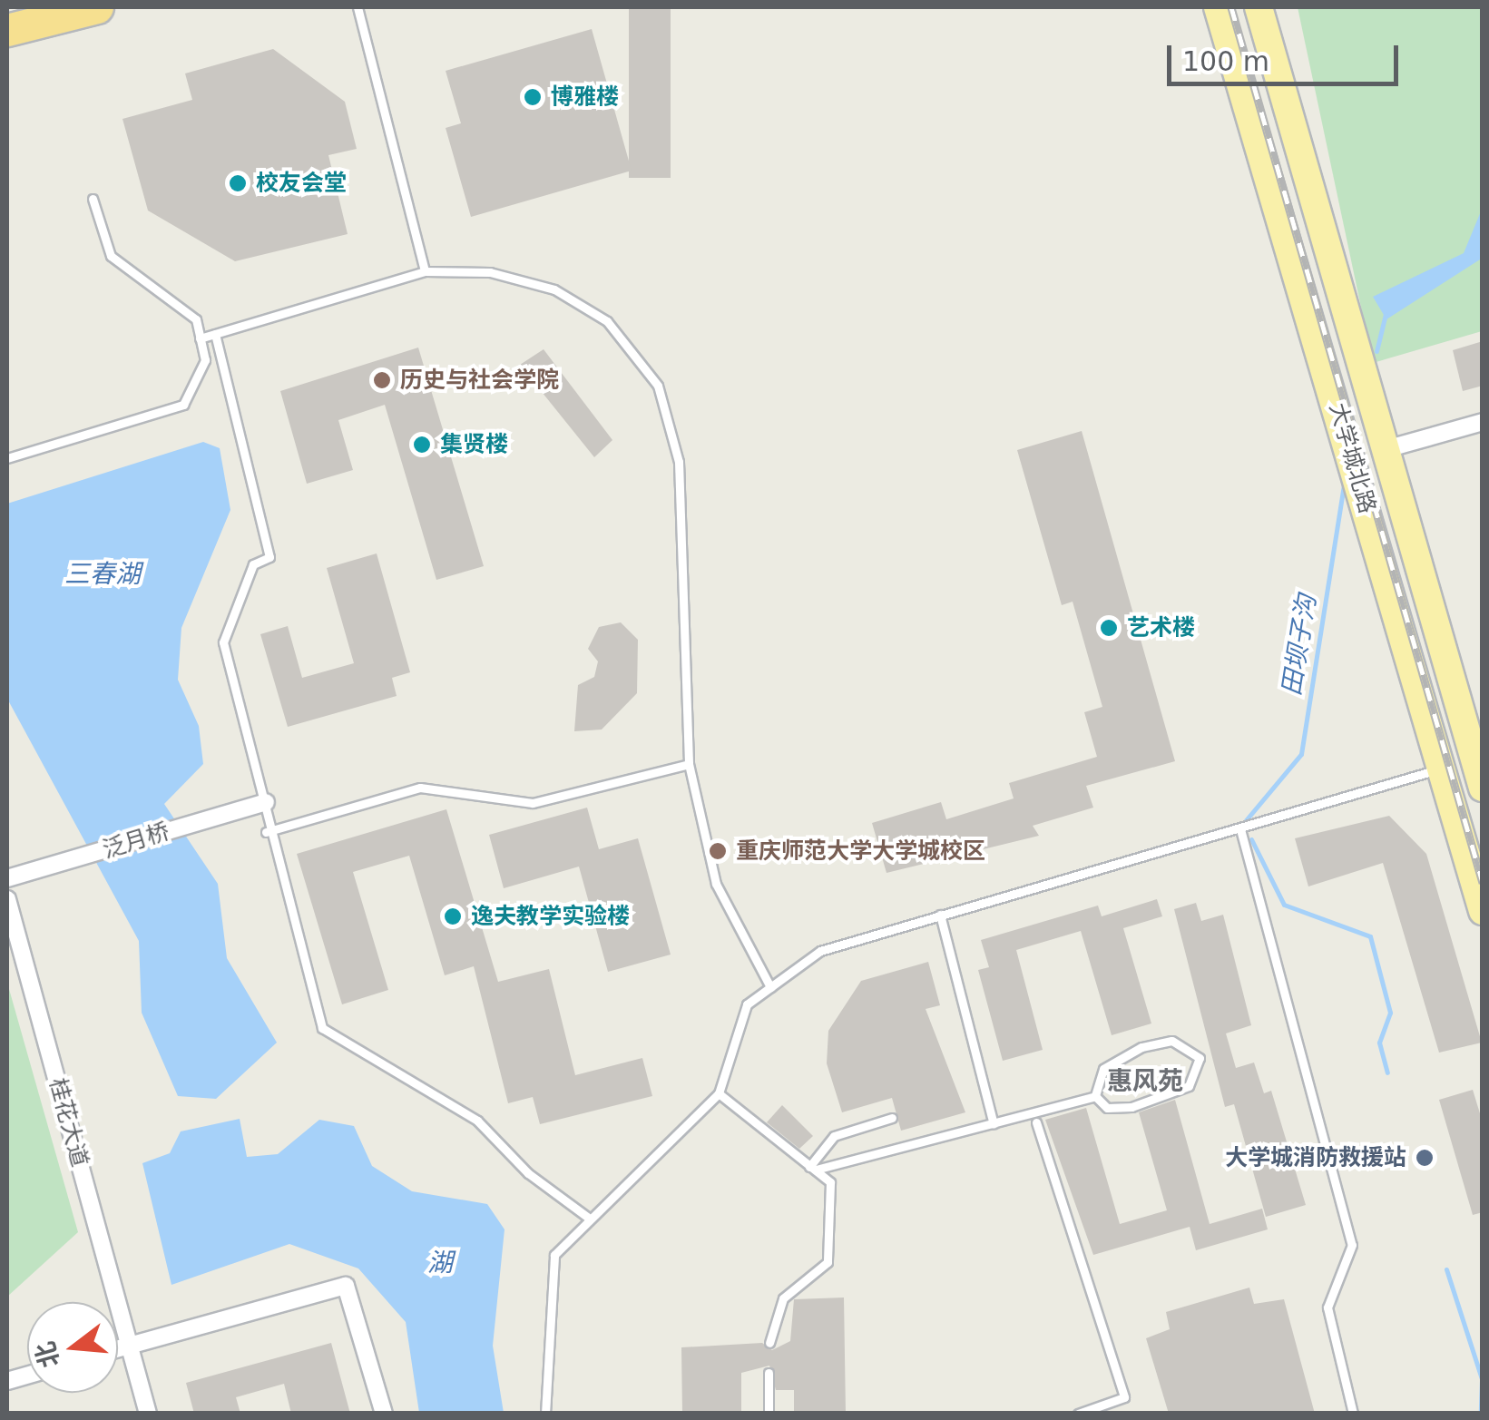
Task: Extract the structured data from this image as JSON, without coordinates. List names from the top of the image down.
{
  "streets": {
    "main road": ["大学城北路"],
    "street": ["泛月桥", "桂花大道"]
  },
  "districts": ["惠风苑"],
  "water": ["三春湖", "田坝子沟", "湖"],
  "places": [
    "博雅楼",
    "校友会堂",
    "历史与社会学院",
    "集贤楼",
    "艺术楼",
    "重庆师范大学大学城校区",
    "逸夫教学实验楼",
    "大学城消防救援站"
  ],
  "scale_bar": "100 m",
  "north": "left"
}
